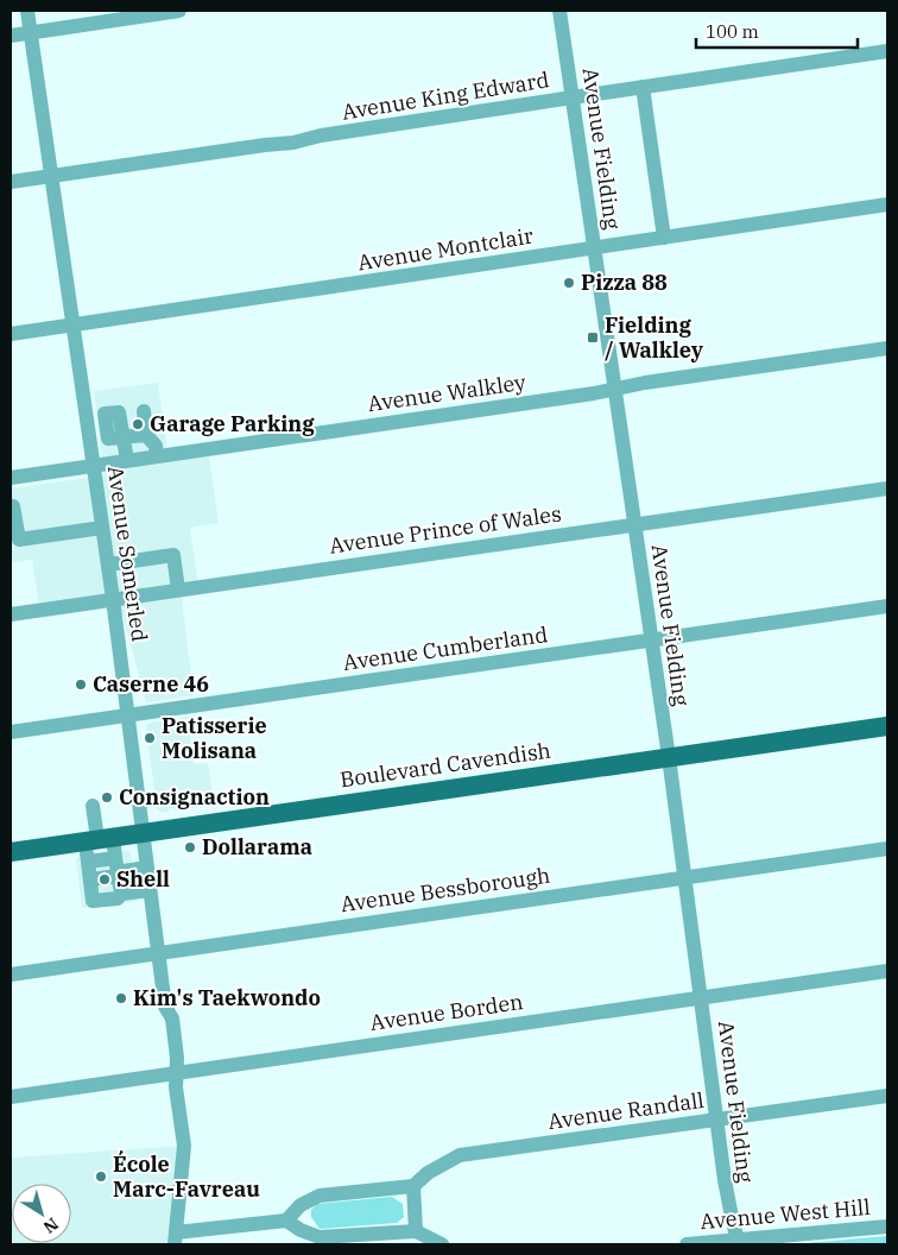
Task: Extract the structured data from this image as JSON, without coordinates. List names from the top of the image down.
{
  "streets": {
    "main road": ["Boulevard Cavendish"],
    "street": [
      "Avenue King Edward",
      "Avenue Fielding",
      "Avenue Montclair",
      "Avenue Walkley",
      "Avenue Prince of Wales",
      "Avenue Somerled",
      "Avenue Cumberland",
      "Avenue Bessborough",
      "Avenue Borden",
      "Avenue Randall",
      "Avenue West Hill"
    ]
  },
  "crossings": [
    ["Avenue King Edward", "Avenue Fielding"],
    ["Avenue King Edward", "Avenue Somerled"],
    ["Avenue Fielding", "Avenue Montclair"],
    ["Avenue Fielding", "Avenue Walkley"],
    ["Avenue Fielding", "Avenue Prince of Wales"],
    ["Avenue Fielding", "Avenue Cumberland"],
    ["Avenue Fielding", "Boulevard Cavendish"],
    ["Avenue Fielding", "Avenue Bessborough"],
    ["Avenue Fielding", "Avenue Borden"],
    ["Avenue Fielding", "Avenue Randall"],
    ["Avenue Fielding", "Avenue West Hill"],
    ["Avenue Montclair", "Avenue Somerled"],
    ["Avenue Walkley", "Avenue Somerled"],
    ["Avenue Prince of Wales", "Avenue Somerled"],
    ["Avenue Somerled", "Avenue Cumberland"],
    ["Avenue Somerled", "Boulevard Cavendish"],
    ["Avenue Somerled", "Avenue Bessborough"],
    ["Avenue Somerled", "Avenue Borden"]
  ],
  "places": {
    "other": [
      "Pizza 88",
      "Garage Parking",
      "Caserne 46",
      "Patisserie Molisana",
      "Consignaction",
      "Dollarama",
      "Shell",
      "Kim's Taekwondo",
      "École Marc-Favreau"
    ],
    "transit": ["Fielding / Walkley"]
  },
  "scale_bar": "100 m",
  "north": "bottom right"
}
